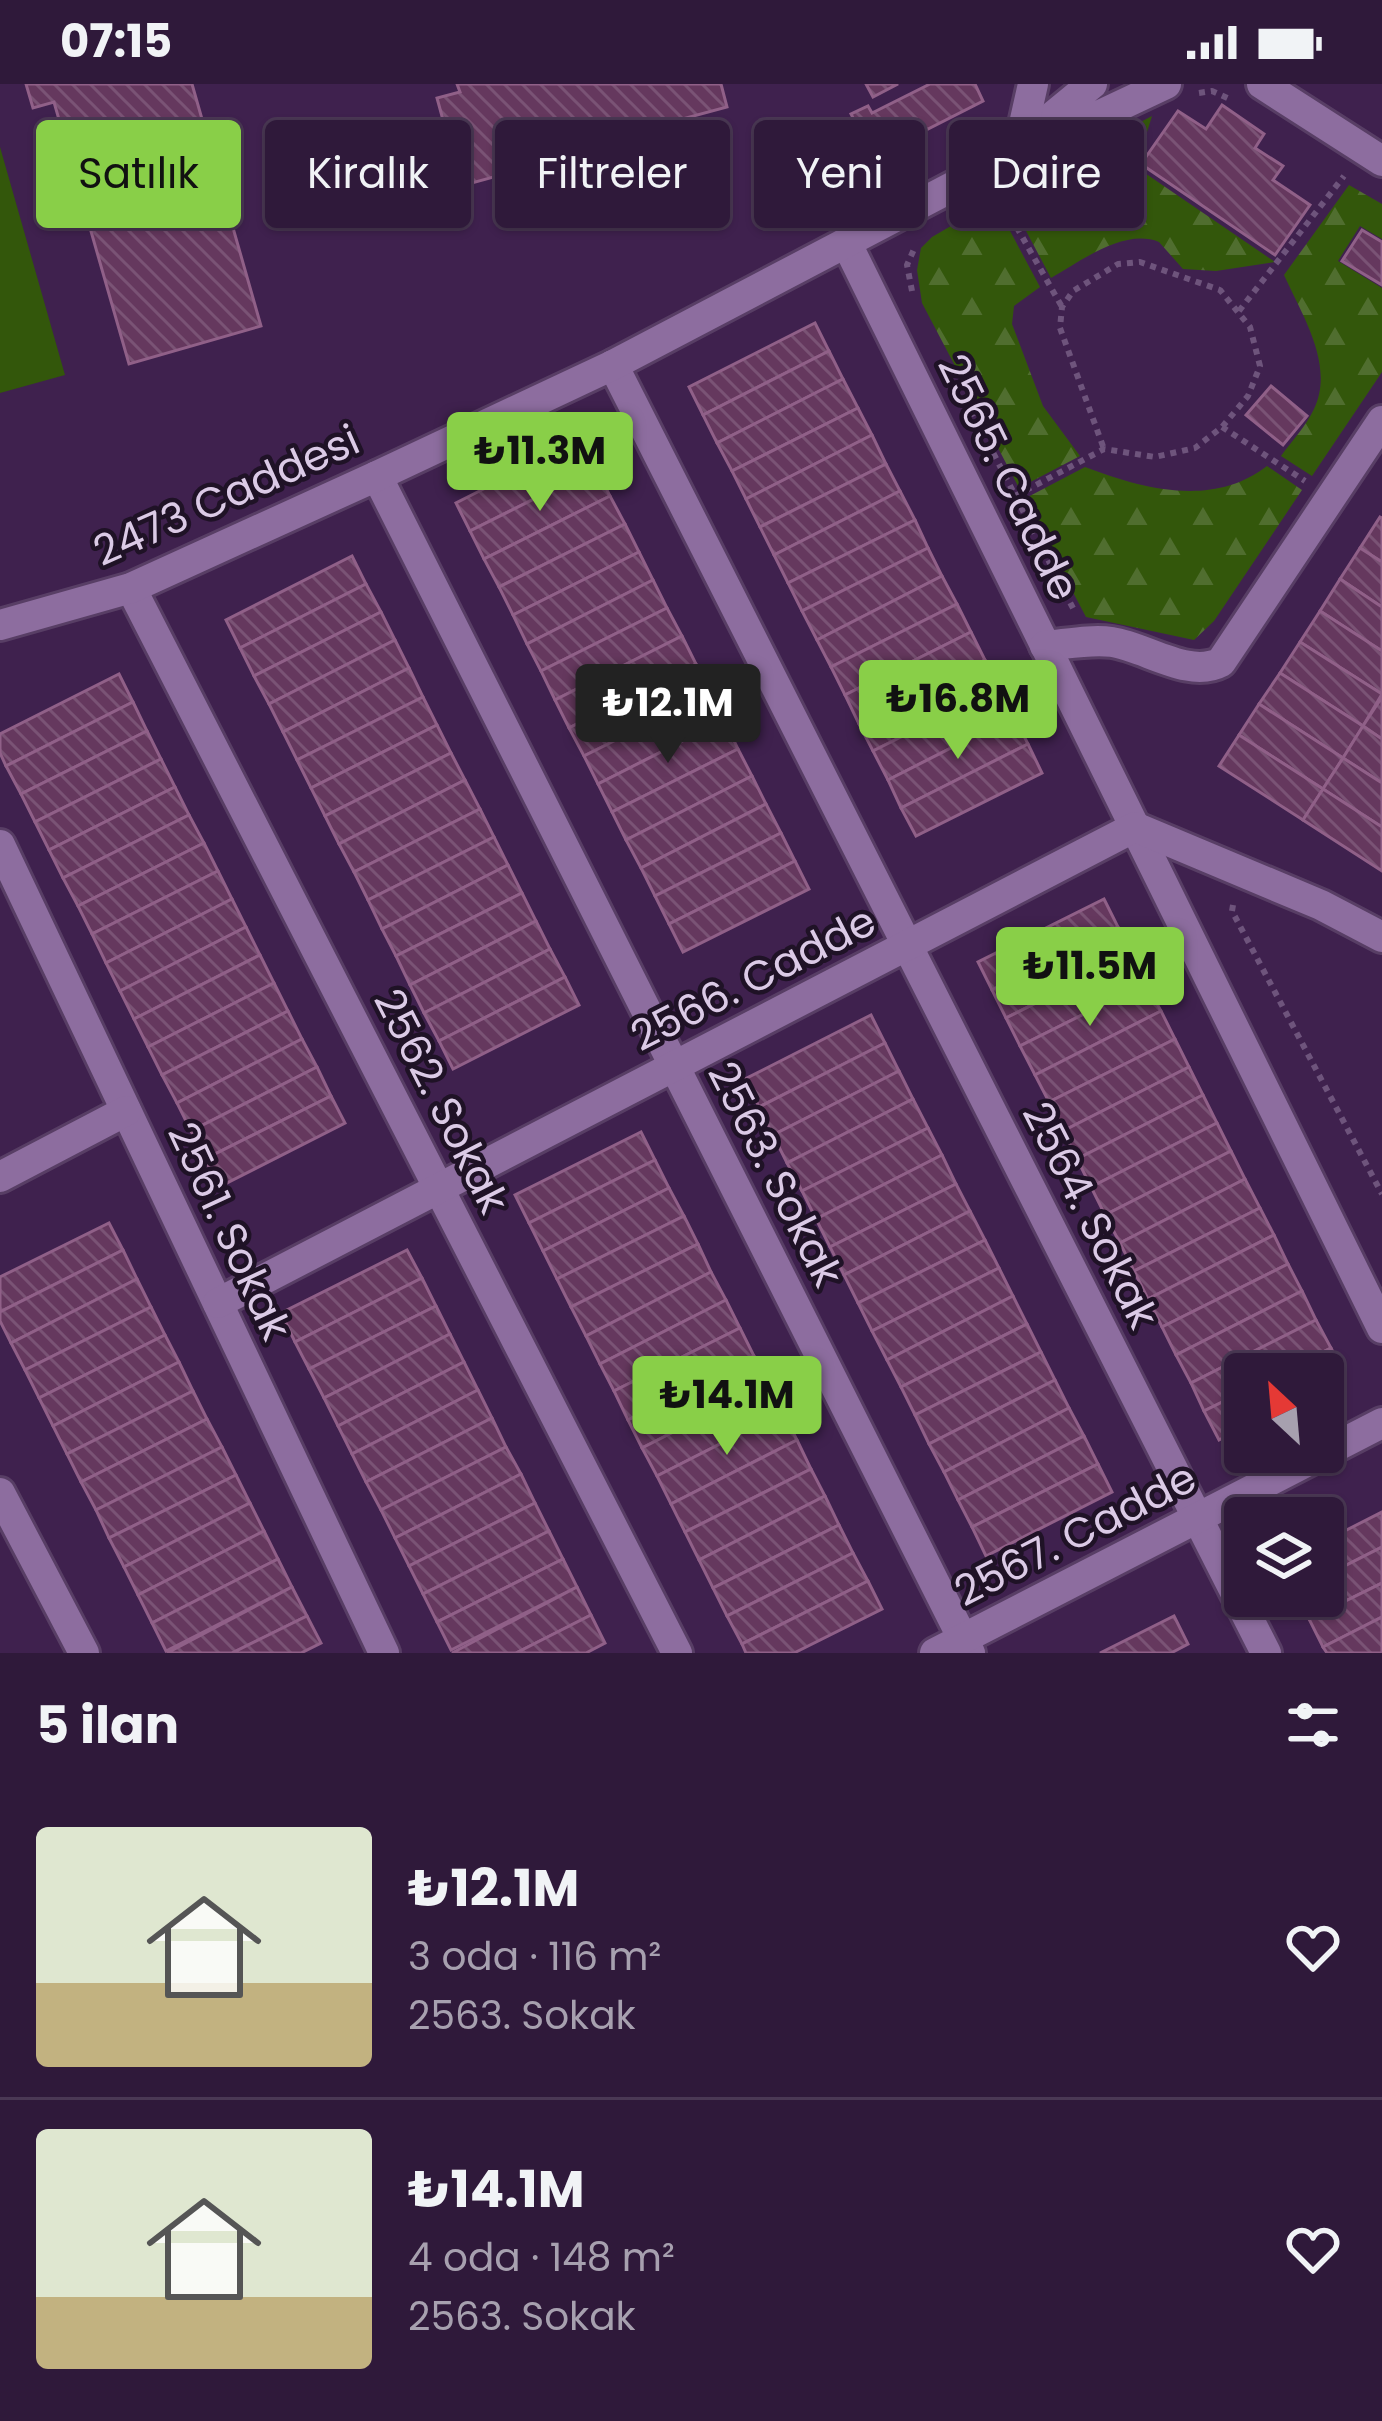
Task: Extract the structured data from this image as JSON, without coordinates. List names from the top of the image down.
{
  "streets": {
    "street": [
      "2565. Cadde",
      "2473 Caddesi",
      "2566. Cadde",
      "2562. Sokak",
      "2563. Sokak",
      "2564. Sokak",
      "2561. Sokak",
      "2567. Cadde"
    ]
  },
  "crossings": [
    ["2565. Cadde", "2473 Caddesi"],
    ["2565. Cadde", "2566. Cadde"],
    ["2473 Caddesi", "2562. Sokak"],
    ["2473 Caddesi", "2563. Sokak"],
    ["2473 Caddesi", "2564. Sokak"],
    ["2566. Cadde", "2562. Sokak"],
    ["2566. Cadde", "2563. Sokak"],
    ["2566. Cadde", "2564. Sokak"],
    ["2566. Cadde", "2561. Sokak"],
    ["2563. Sokak", "2567. Cadde"],
    ["2564. Sokak", "2567. Cadde"]
  ],
  "north": "top left",
  "page": {
    "status": "07:15",
    "chip": [
      "Satılık",
      "Kiralık",
      "Filtreler",
      "Yeni",
      "Daire"
    ],
    "price": [
      "₺11.3M",
      "₺16.8M",
      "₺12.1M",
      "₺11.5M",
      "₺14.1M"
    ],
    "heading": "5 ilan",
    "list": [
      {
        "name": "₺12.1M",
        "note": "3 oda · 116 m² · 2563. Sokak"
      },
      {
        "name": "₺14.1M",
        "note": "4 oda · 148 m² · 2563. Sokak"
      }
    ]
  }
}
